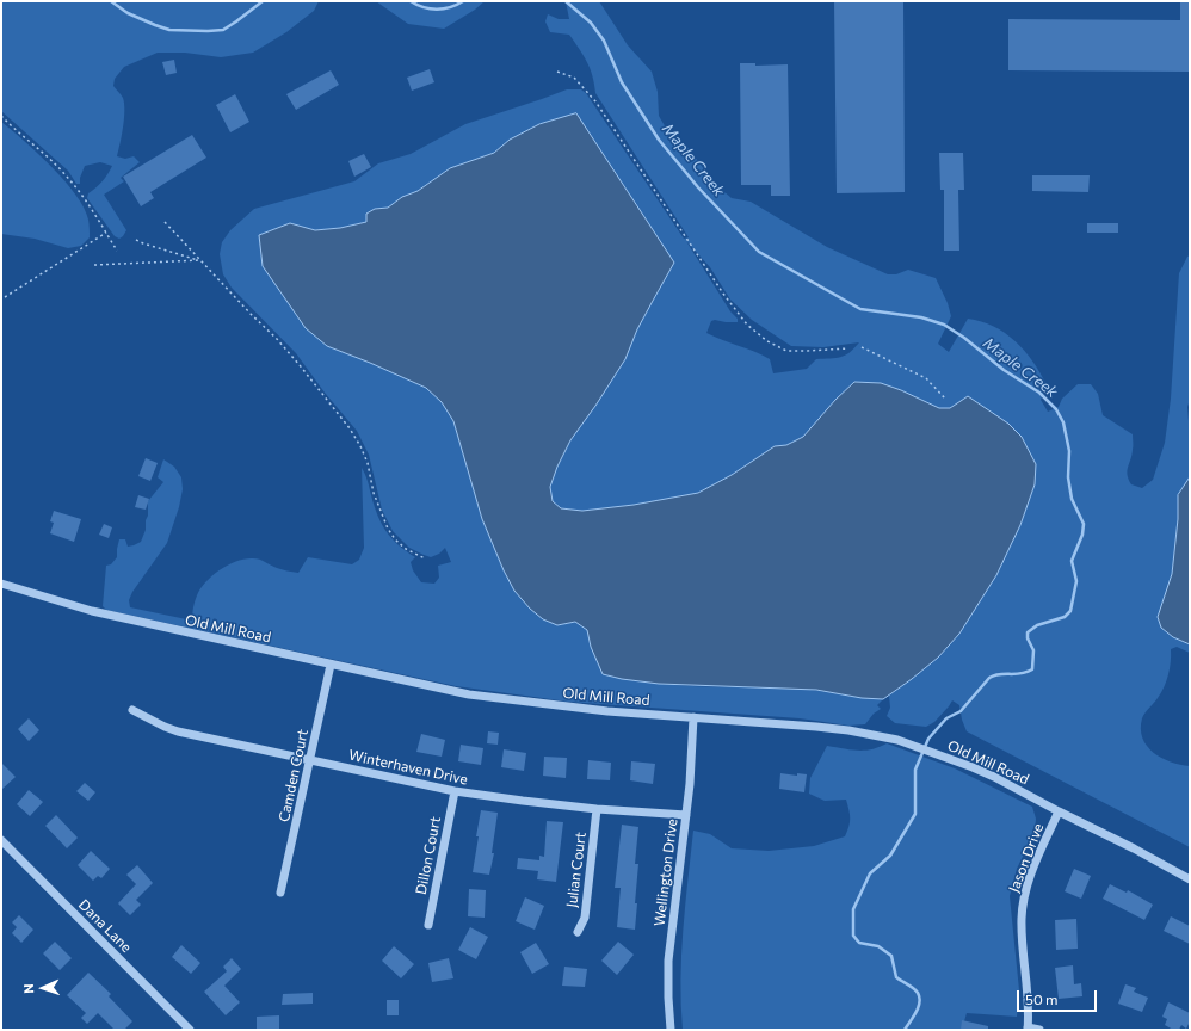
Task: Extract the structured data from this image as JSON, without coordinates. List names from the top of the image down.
{
  "streets": {
    "street": [
      "Old Mill Road",
      "Winterhaven Drive",
      "Camden Court",
      "Dillon Court",
      "Jason Drive",
      "Julian Court",
      "Wellington Drive",
      "Dana Lane"
    ]
  },
  "crossings": [
    ["Old Mill Road", "Camden Court"],
    ["Old Mill Road", "Jason Drive"],
    ["Old Mill Road", "Wellington Drive"],
    ["Winterhaven Drive", "Camden Court"],
    ["Winterhaven Drive", "Dillon Court"],
    ["Winterhaven Drive", "Julian Court"],
    ["Winterhaven Drive", "Wellington Drive"]
  ],
  "water": ["Maple Creek"],
  "scale_bar": "50 m",
  "north": "left"
}
